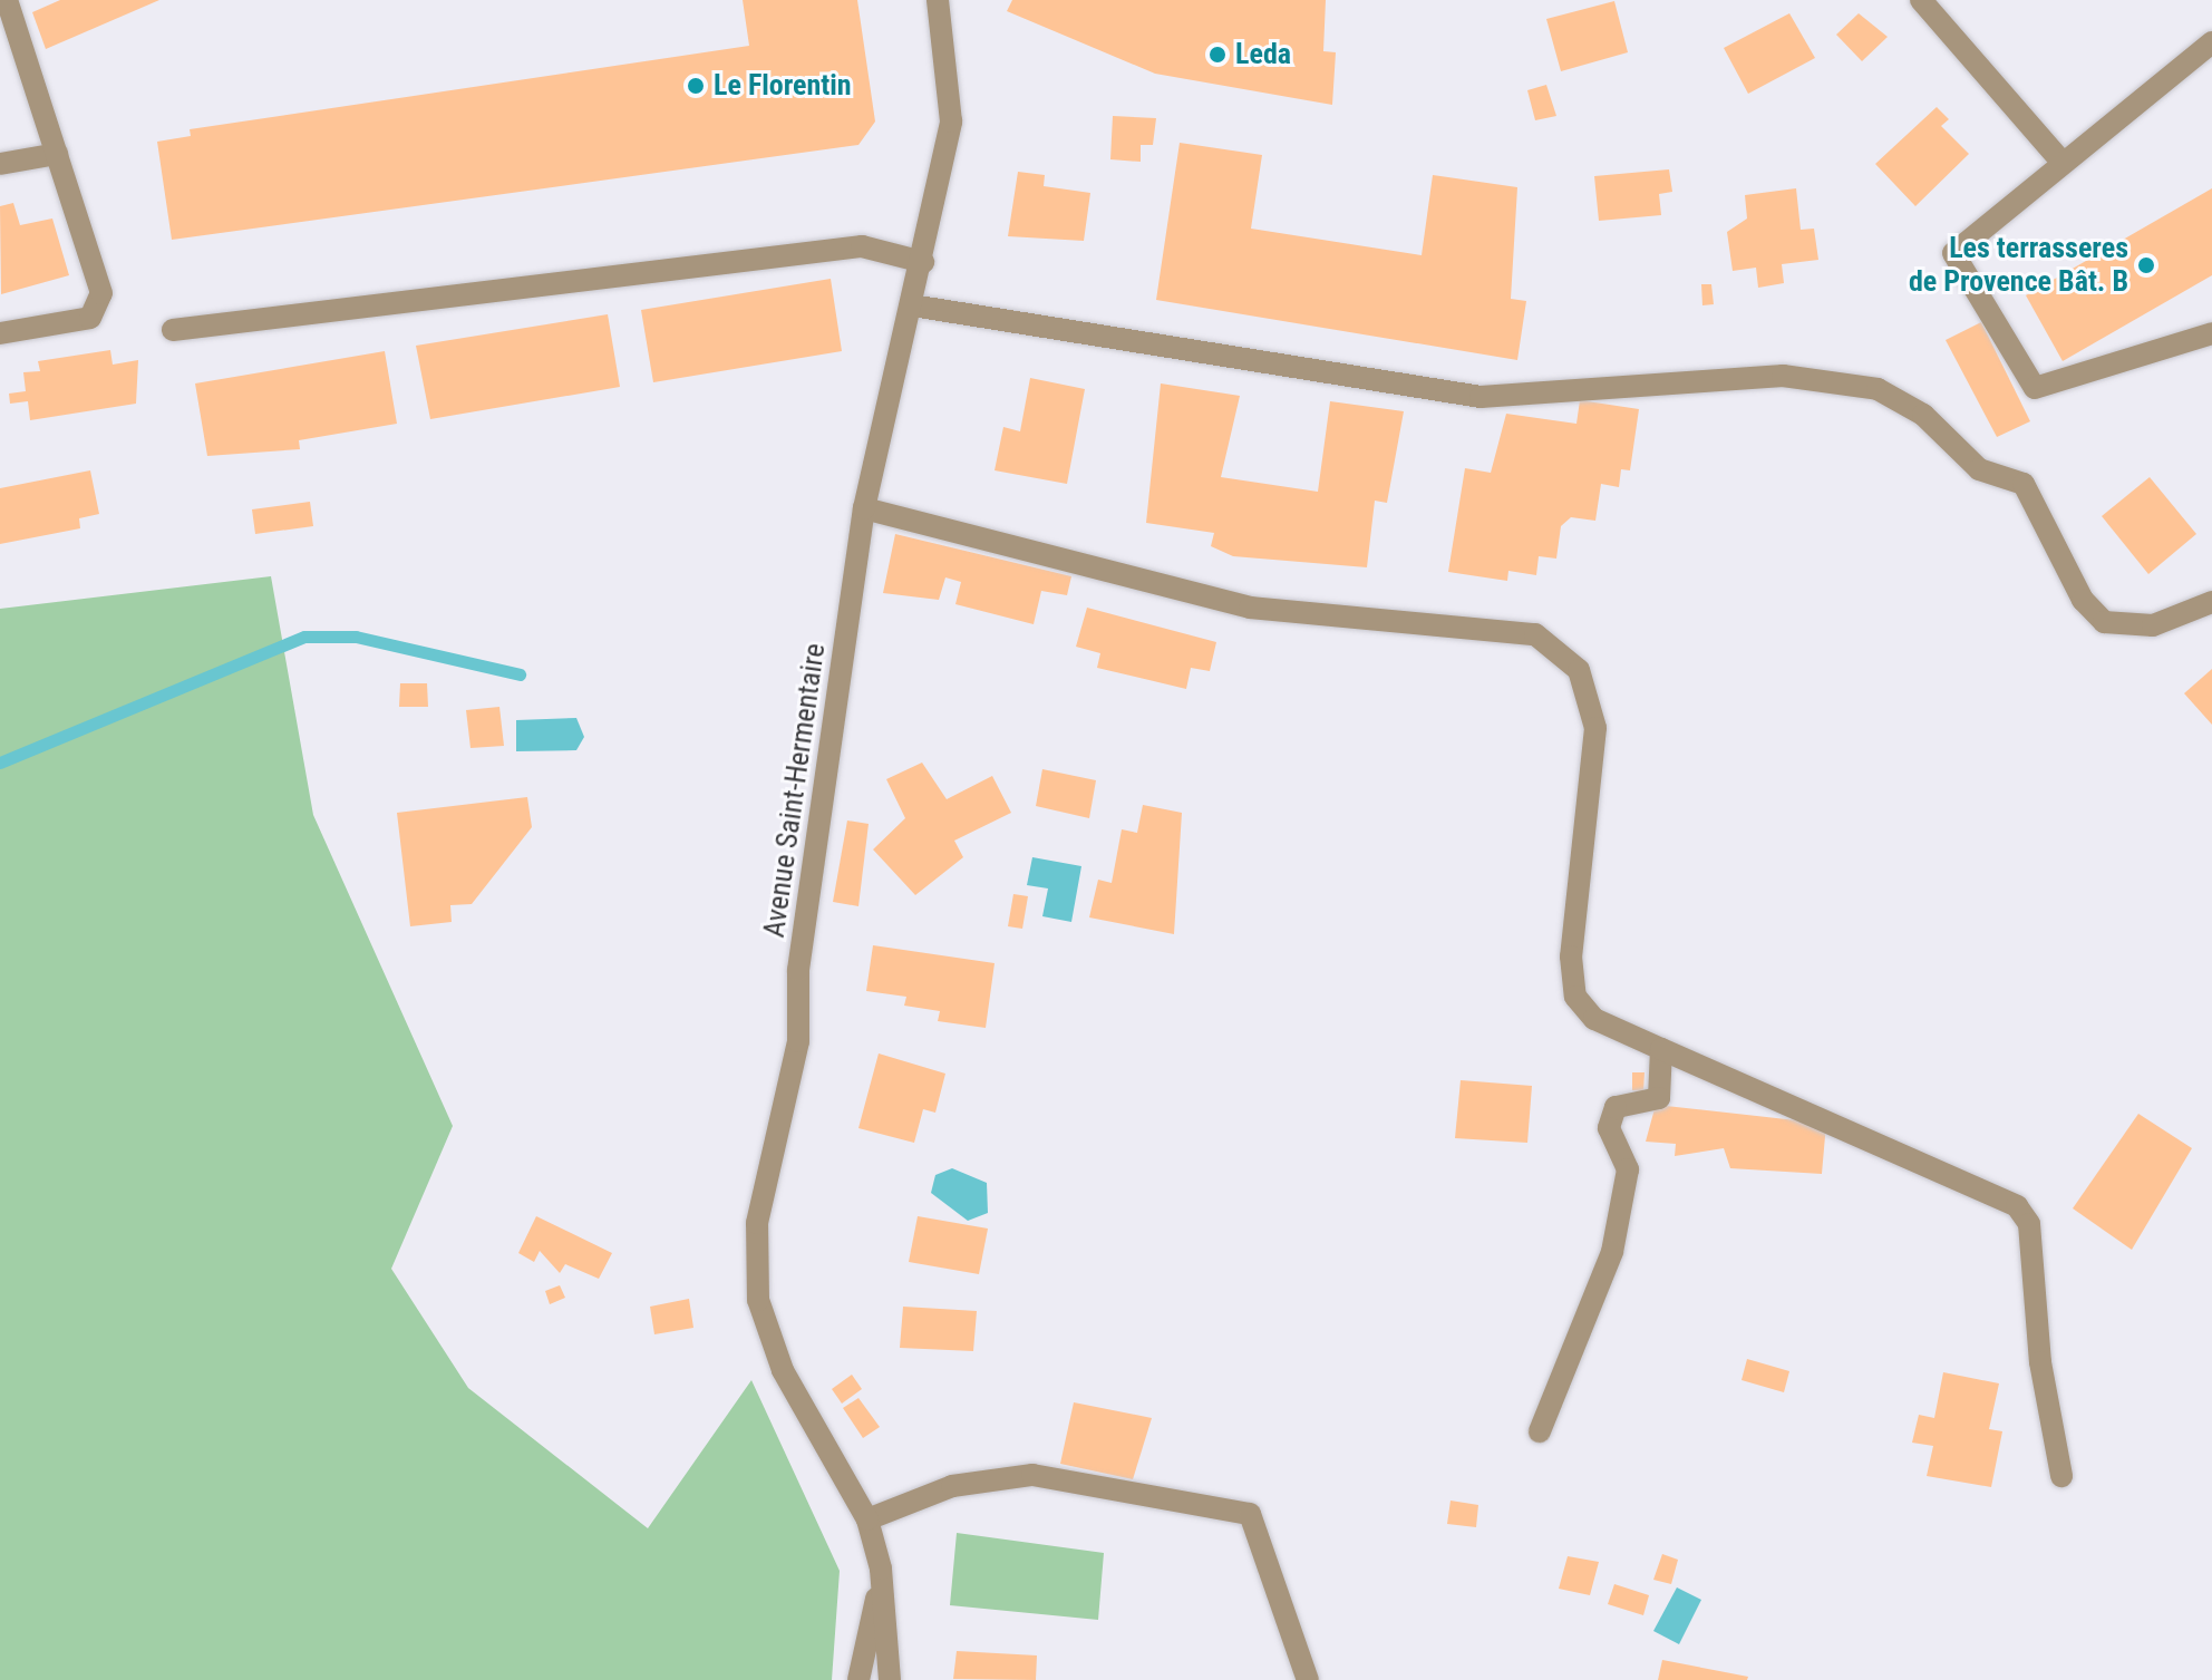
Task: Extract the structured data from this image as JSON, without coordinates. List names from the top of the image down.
{
  "streets": {
    "street": ["Avenue Saint-Hermentaire"]
  },
  "places": ["Leda", "Le Florentin", "Les terrasseres de Provence Bât. B"]
}
